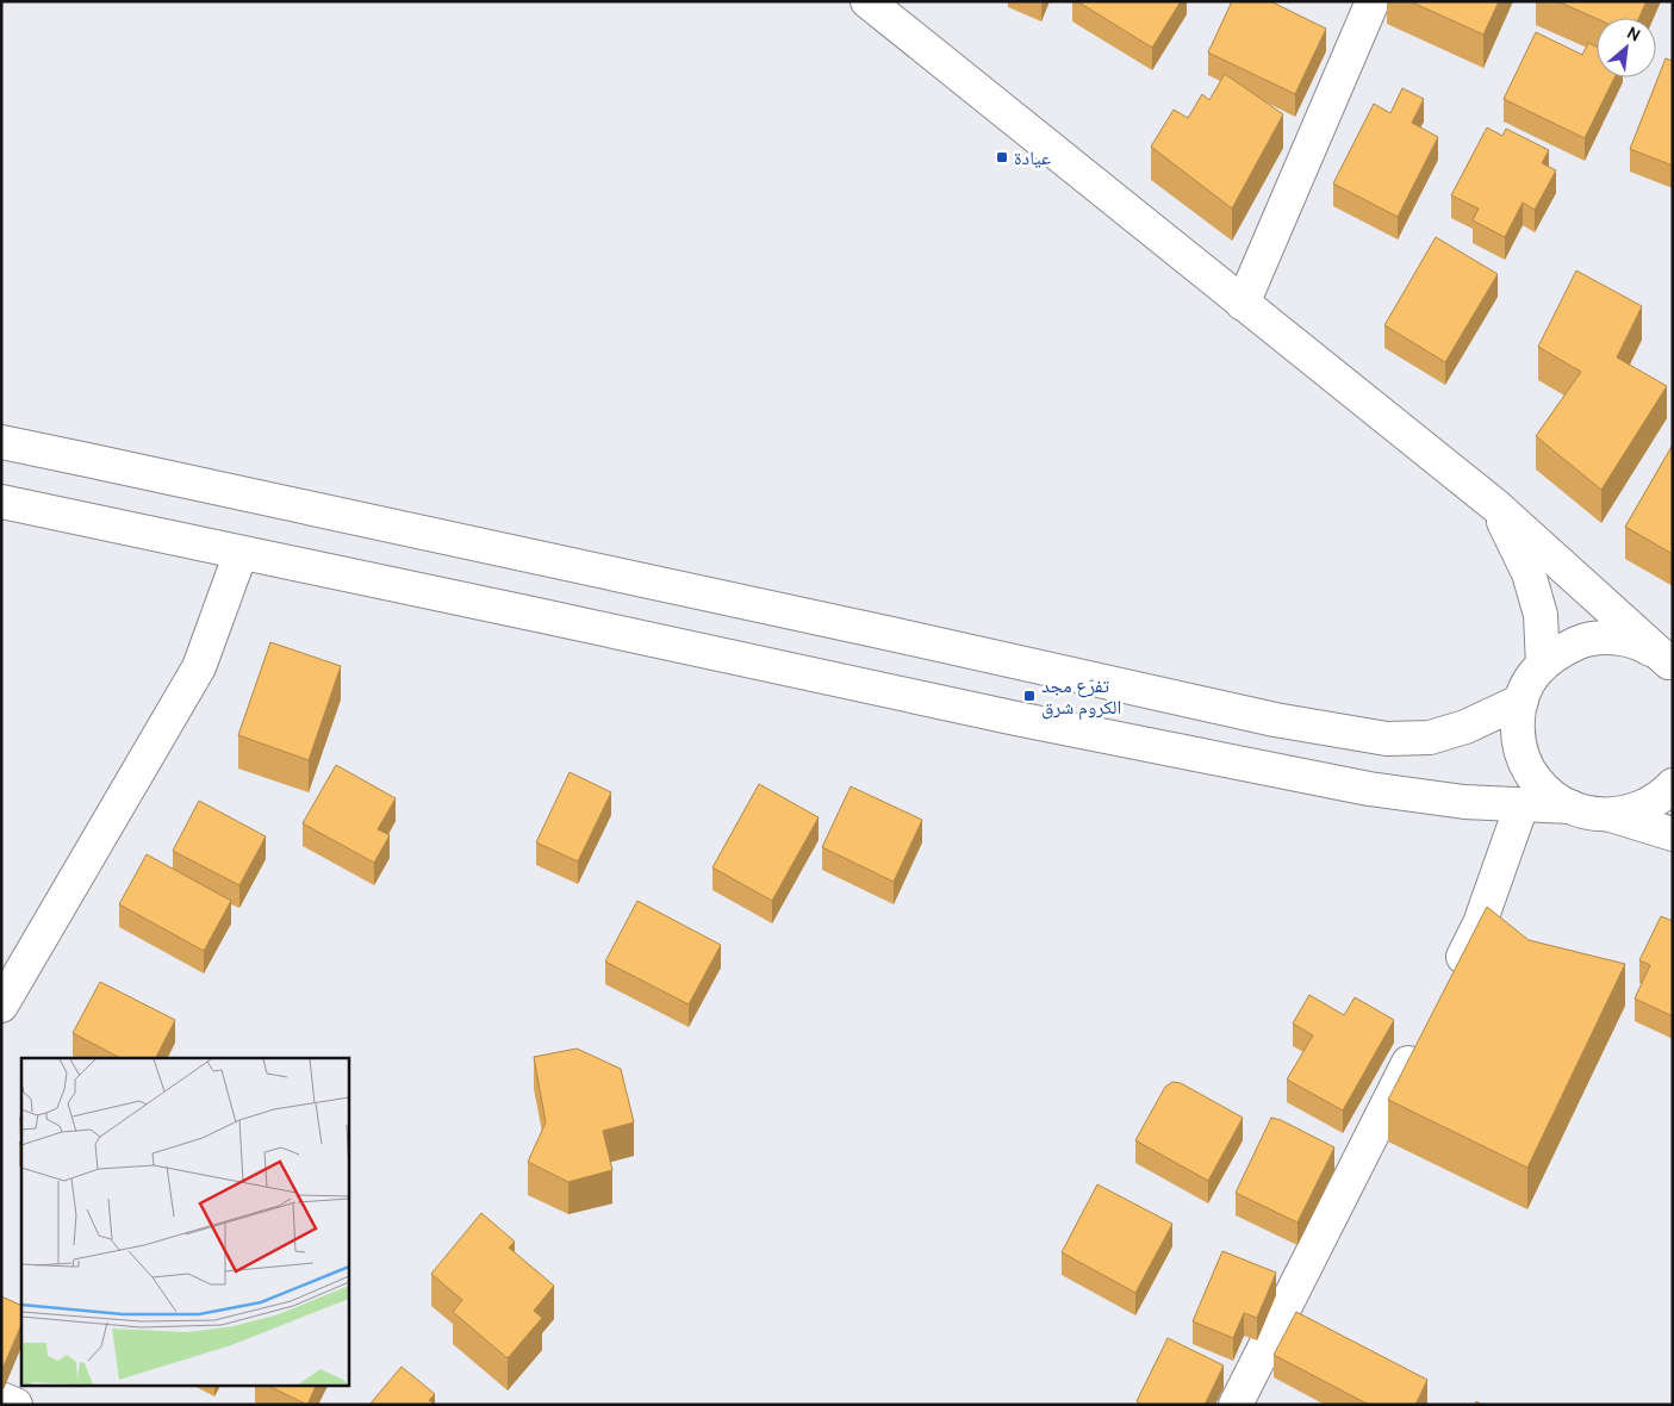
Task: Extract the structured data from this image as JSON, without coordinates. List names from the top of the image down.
{
  "places": {
    "transit": ["عيادة", "تفرّع مجد الكروم شرق"]
  },
  "north": "top right"
}
